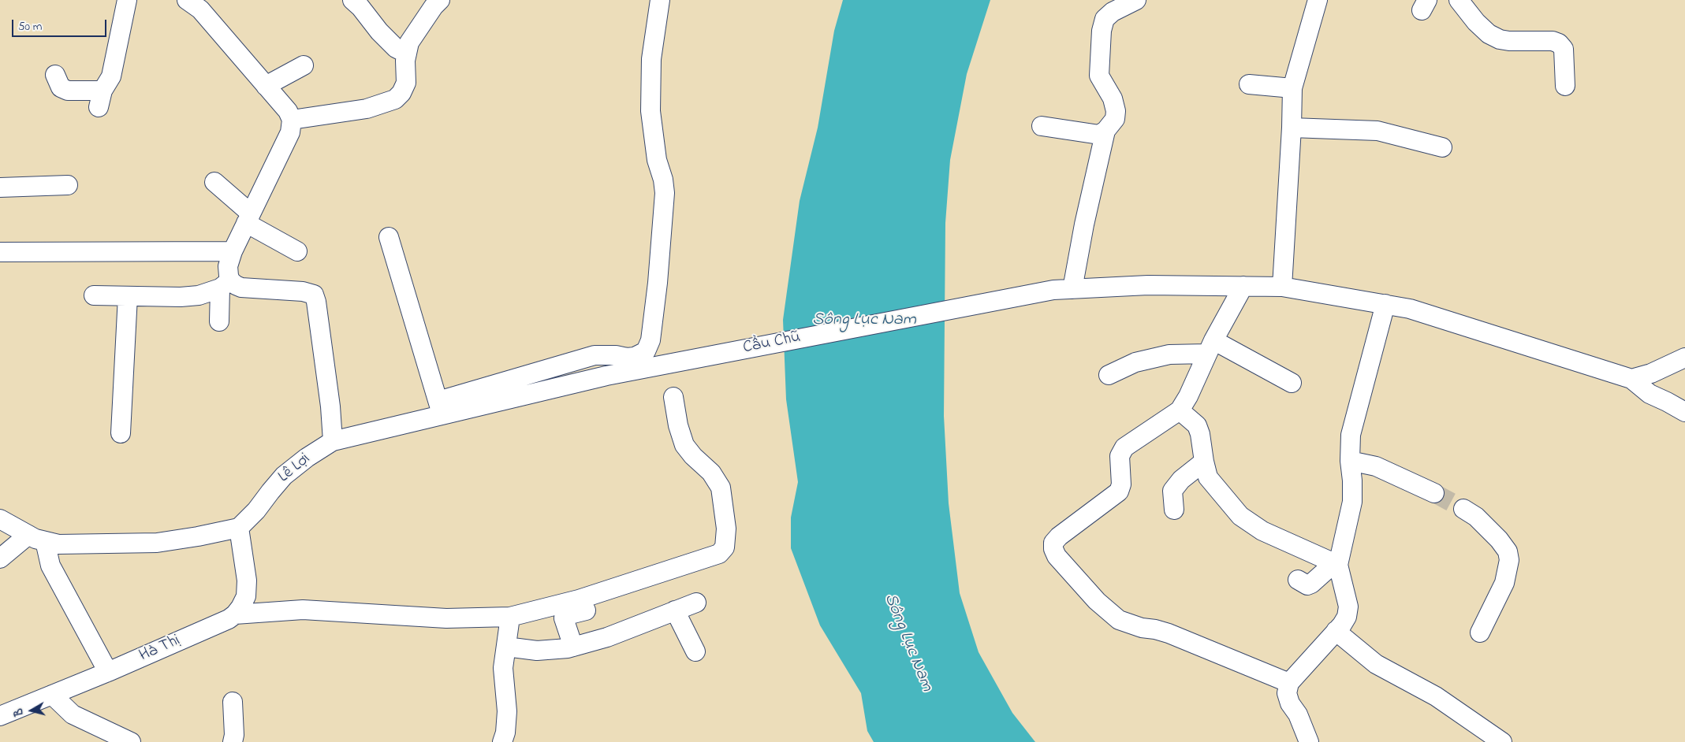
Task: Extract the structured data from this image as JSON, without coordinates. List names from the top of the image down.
{
  "streets": {
    "street": ["Cầu Chũ", "Lê Lợi", "Hà Thị"]
  },
  "crossings": [
    ["Cầu Chũ", "Lê Lợi"],
    ["Lê Lợi", "Hà Thị"]
  ],
  "water": ["Sông Lục Nam"],
  "scale_bar": "50 m",
  "north": "left"
}
